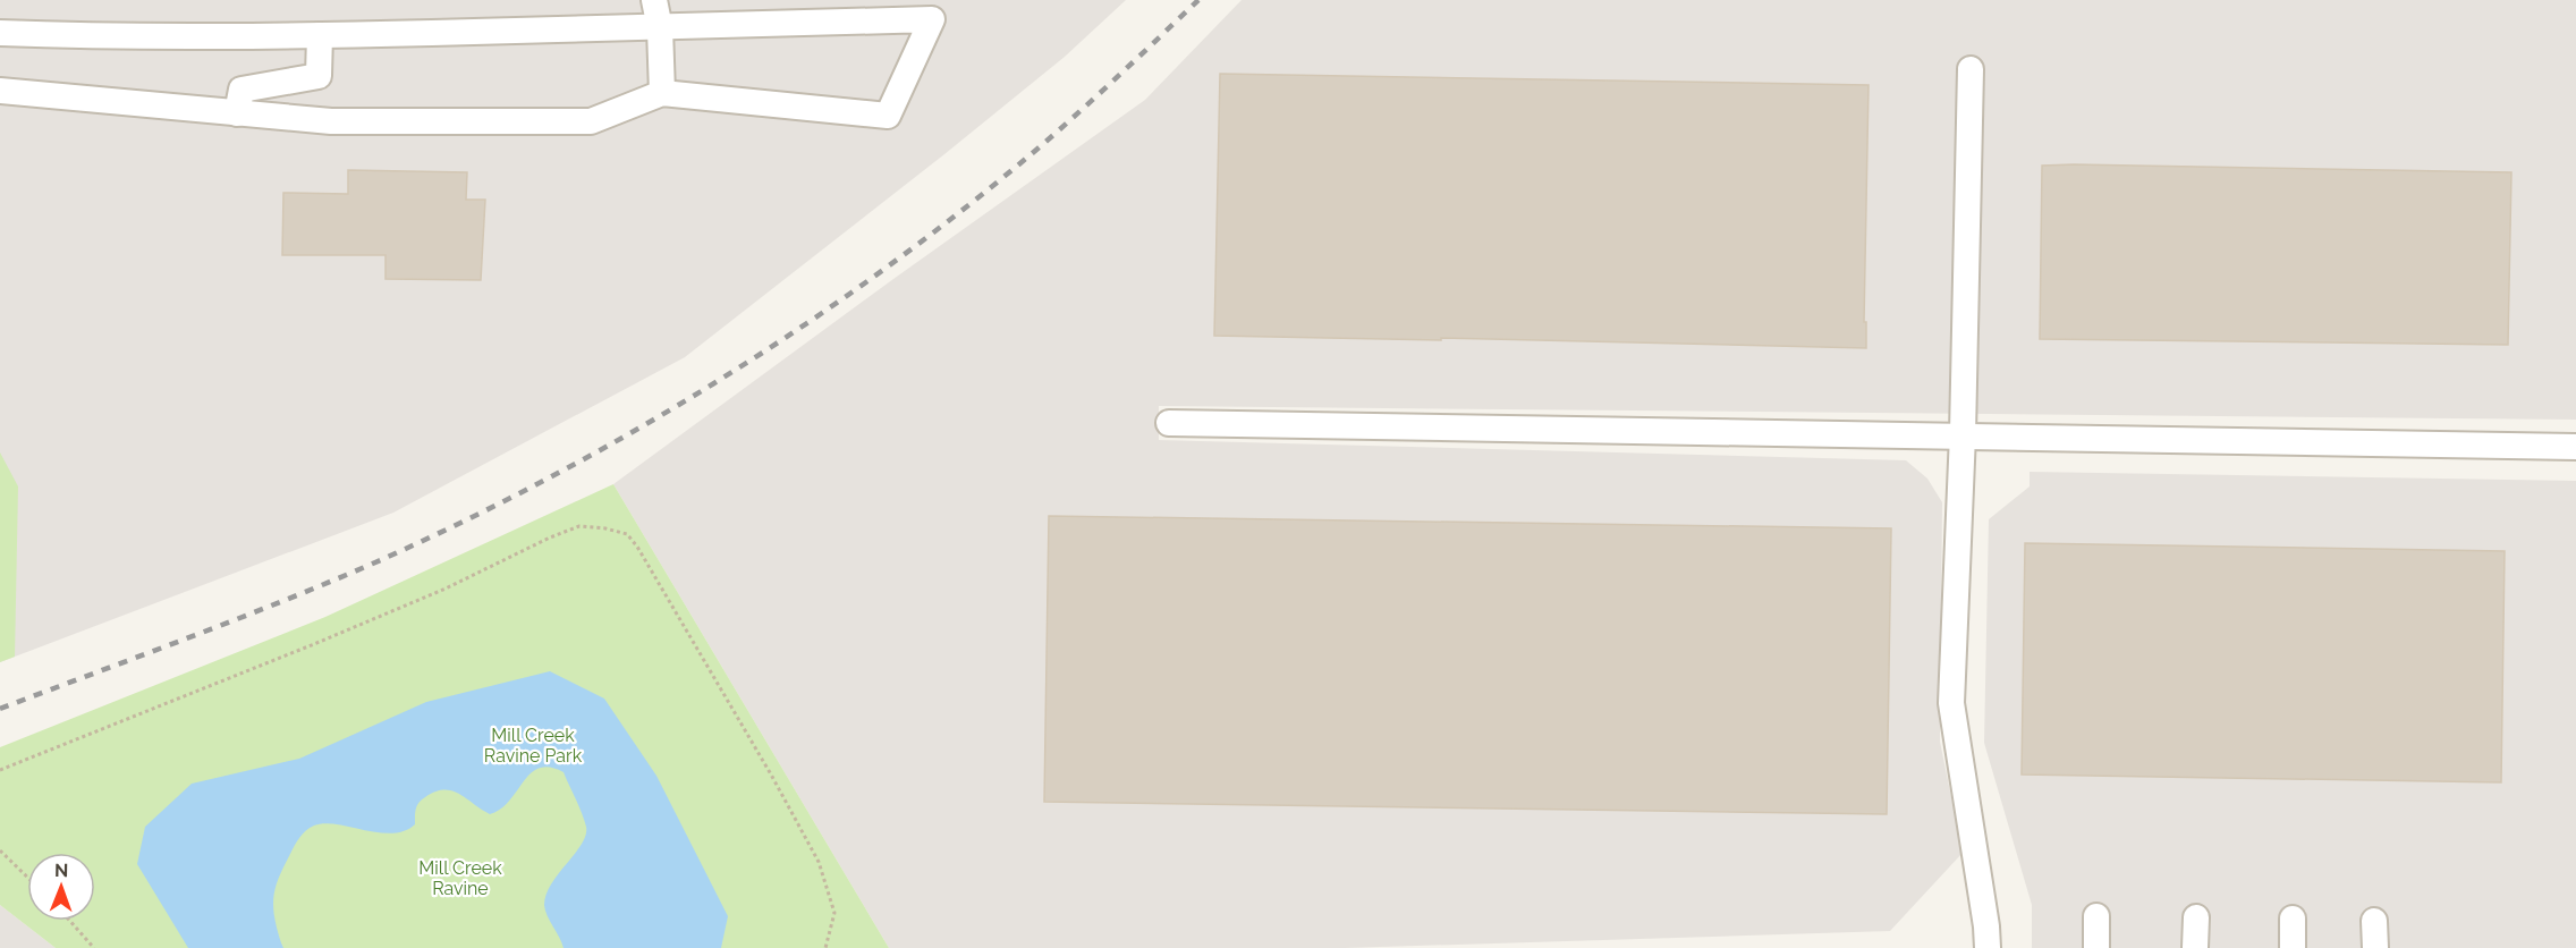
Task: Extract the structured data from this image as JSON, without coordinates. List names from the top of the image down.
{
  "parks": ["Mill Creek Ravine Park", "Mill Creek Ravine"],
  "north": "top"
}
